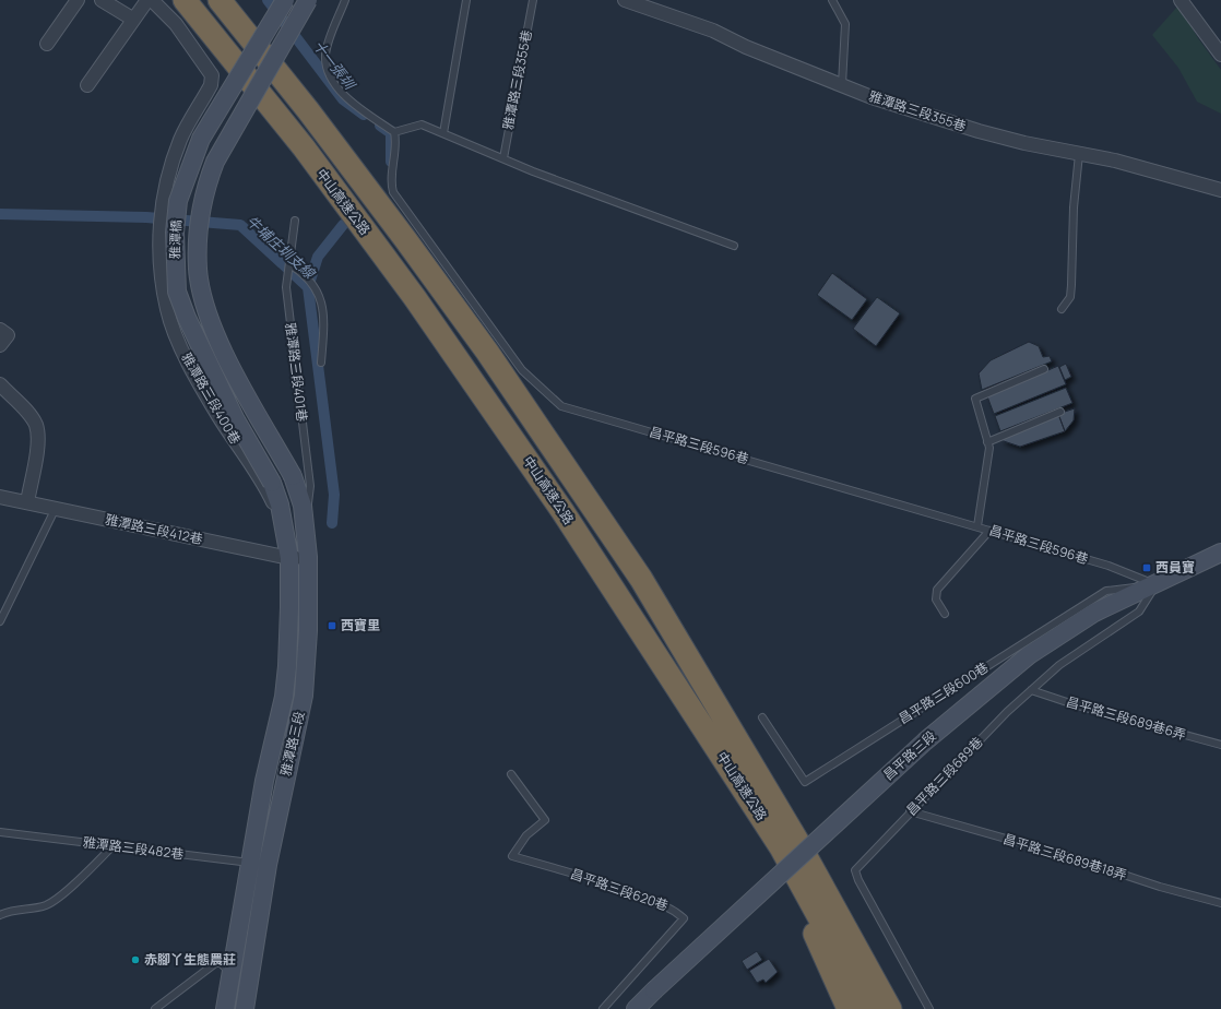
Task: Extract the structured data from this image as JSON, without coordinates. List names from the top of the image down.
{
  "streets": {
    "highway": ["中山高速公路"],
    "street": [
      "雅潭路三段355巷",
      "雅潭橋",
      "雅潭路三段400巷",
      "雅潭路三段412巷",
      "雅潭路三段",
      "昌平路三段"
    ],
    "lane": [
      "雅潭路三段401巷",
      "昌平路三段596巷",
      "昌平路三段600巷",
      "昌平路三段689巷6弄",
      "昌平路三段689巷",
      "雅潭路三段482巷",
      "昌平路三段689巷18弄",
      "昌平路三段620巷"
    ]
  },
  "crossings": [
    ["雅潭橋", "雅潭路三段"],
    ["雅潭路三段401巷", "雅潭路三段"],
    ["雅潭路三段400巷", "雅潭路三段412巷"],
    ["雅潭路三段400巷", "雅潭路三段"],
    ["昌平路三段596巷", "昌平路三段600巷"],
    ["昌平路三段596巷", "昌平路三段"],
    ["昌平路三段596巷", "昌平路三段689巷"],
    ["雅潭路三段412巷", "雅潭路三段"],
    ["昌平路三段600巷", "昌平路三段"],
    ["昌平路三段600巷", "昌平路三段689巷"],
    ["昌平路三段689巷6弄", "昌平路三段689巷"],
    ["雅潭路三段", "雅潭路三段482巷"],
    ["昌平路三段", "昌平路三段689巷"],
    ["昌平路三段689巷", "昌平路三段689巷18弄"]
  ],
  "water": ["十一張圳", "牛埔庄圳支線"],
  "places": {
    "transit": ["西員寶", "西寶里"],
    "other": ["赤腳丫生態農莊"]
  }
}
